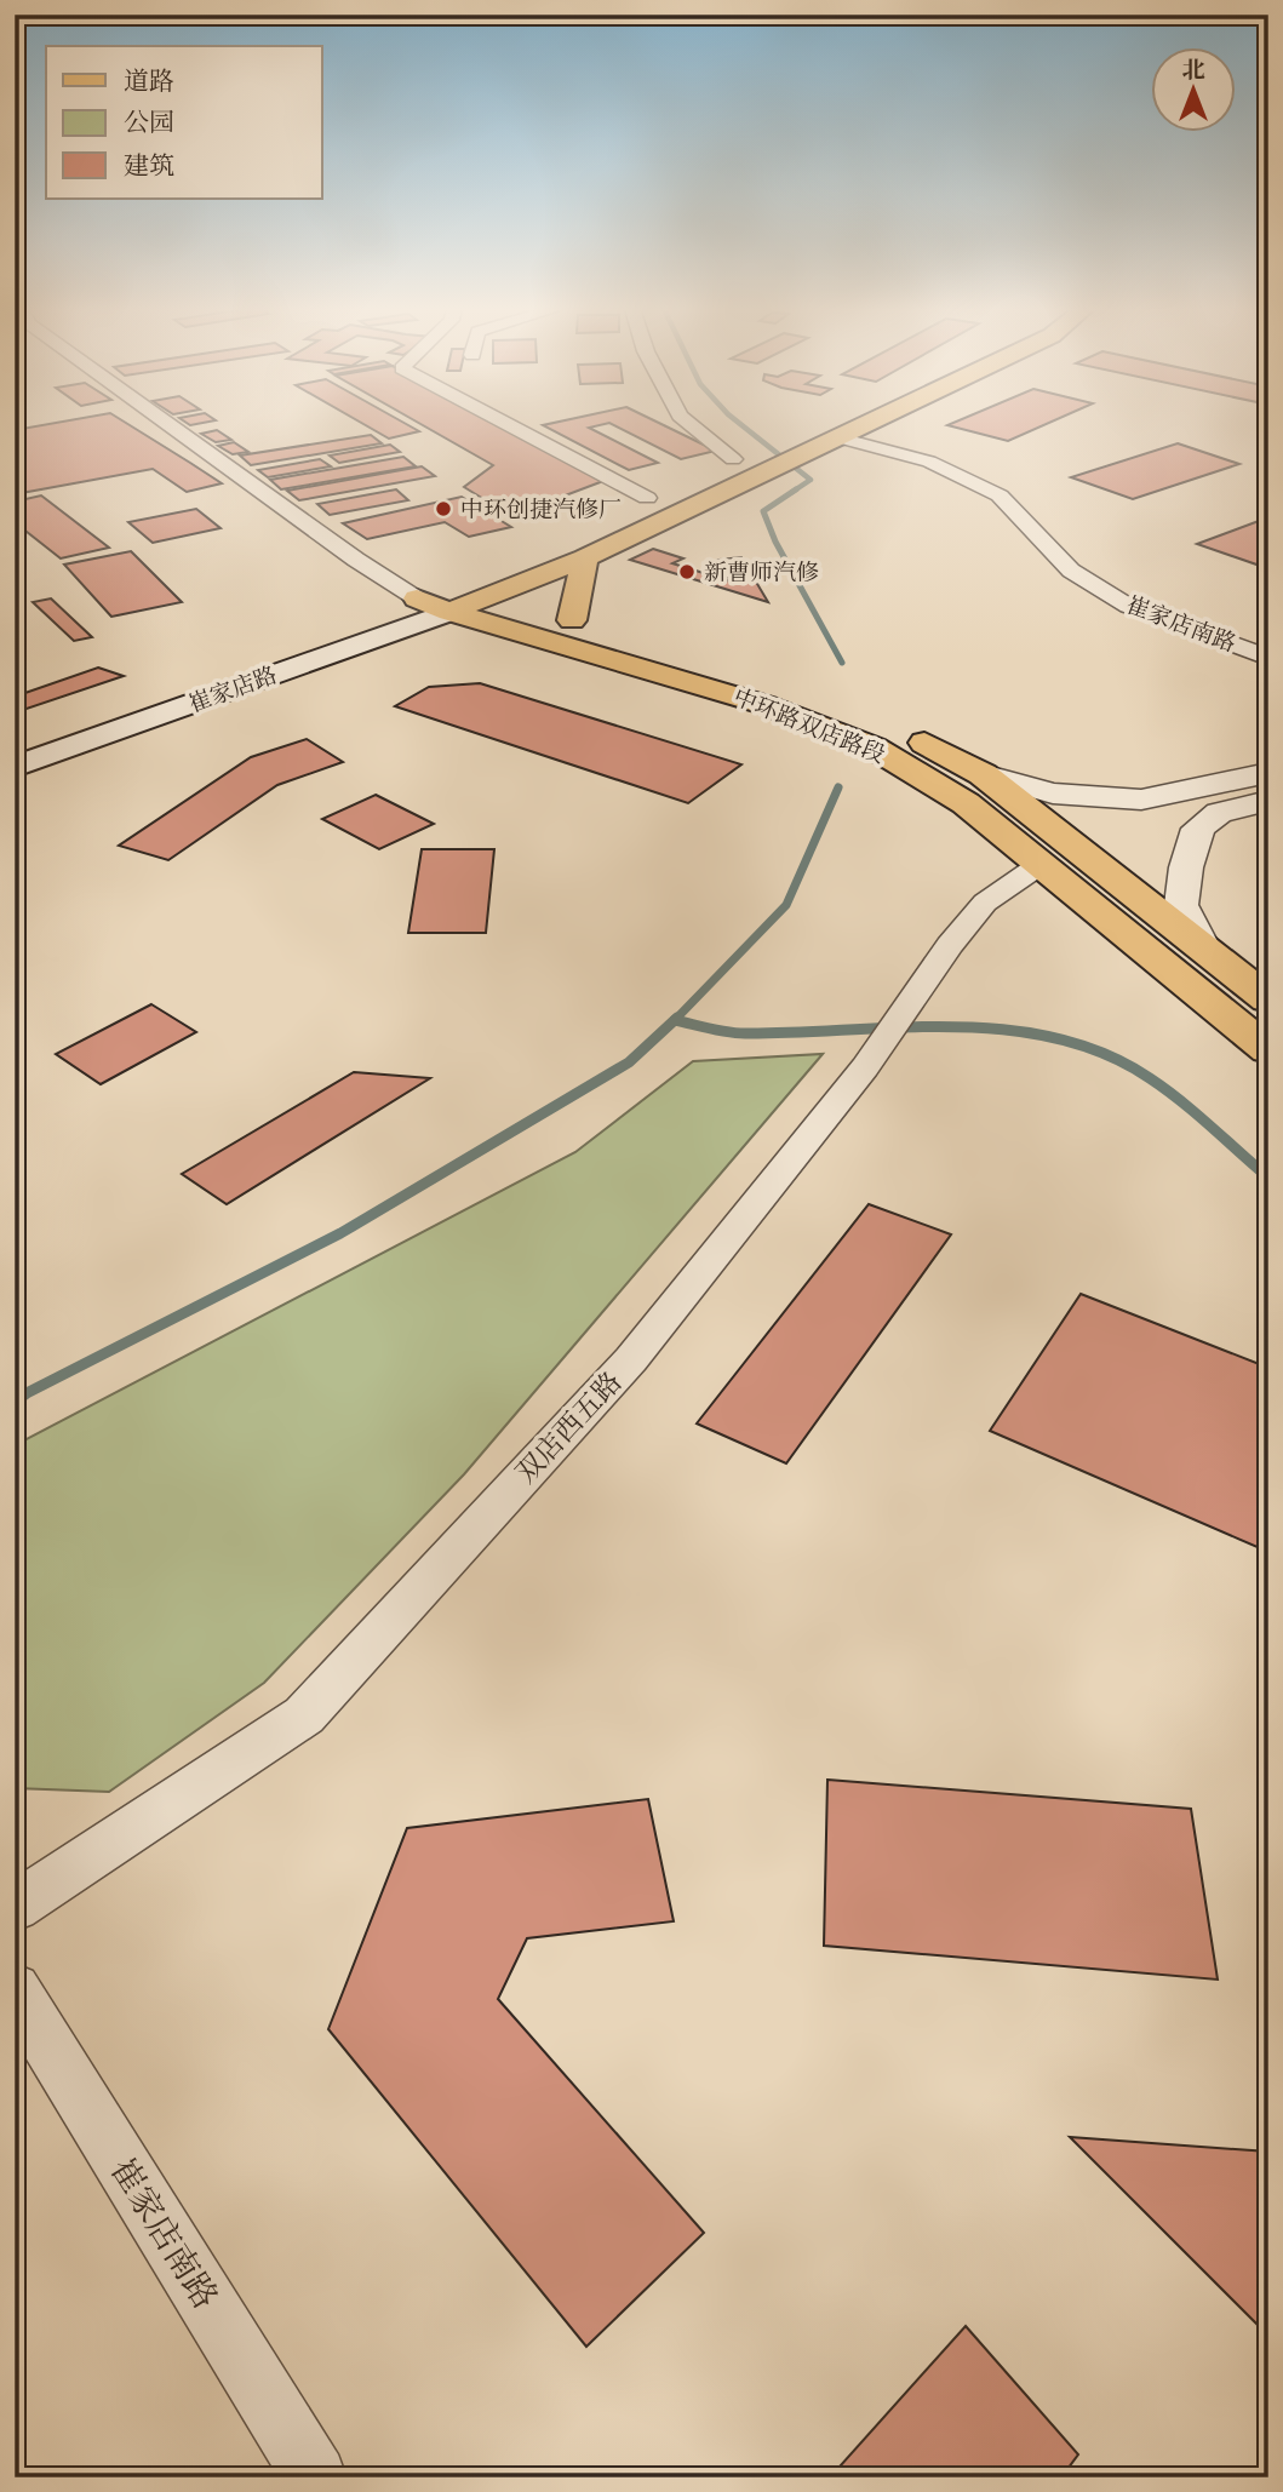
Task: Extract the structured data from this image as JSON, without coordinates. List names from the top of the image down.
{
  "streets": {
    "main road": ["崔家店路", "中环路双店路段"],
    "street": ["崔家店南路", "双店西五路"]
  },
  "crossings": [
    ["崔家店路", "中环路双店路段"],
    ["中环路双店路段", "双店西五路"]
  ],
  "places": ["中环创捷汽修厂", "新曹师汽修"],
  "legend": ["道路", "公园", "建筑"],
  "north": "top"
}
